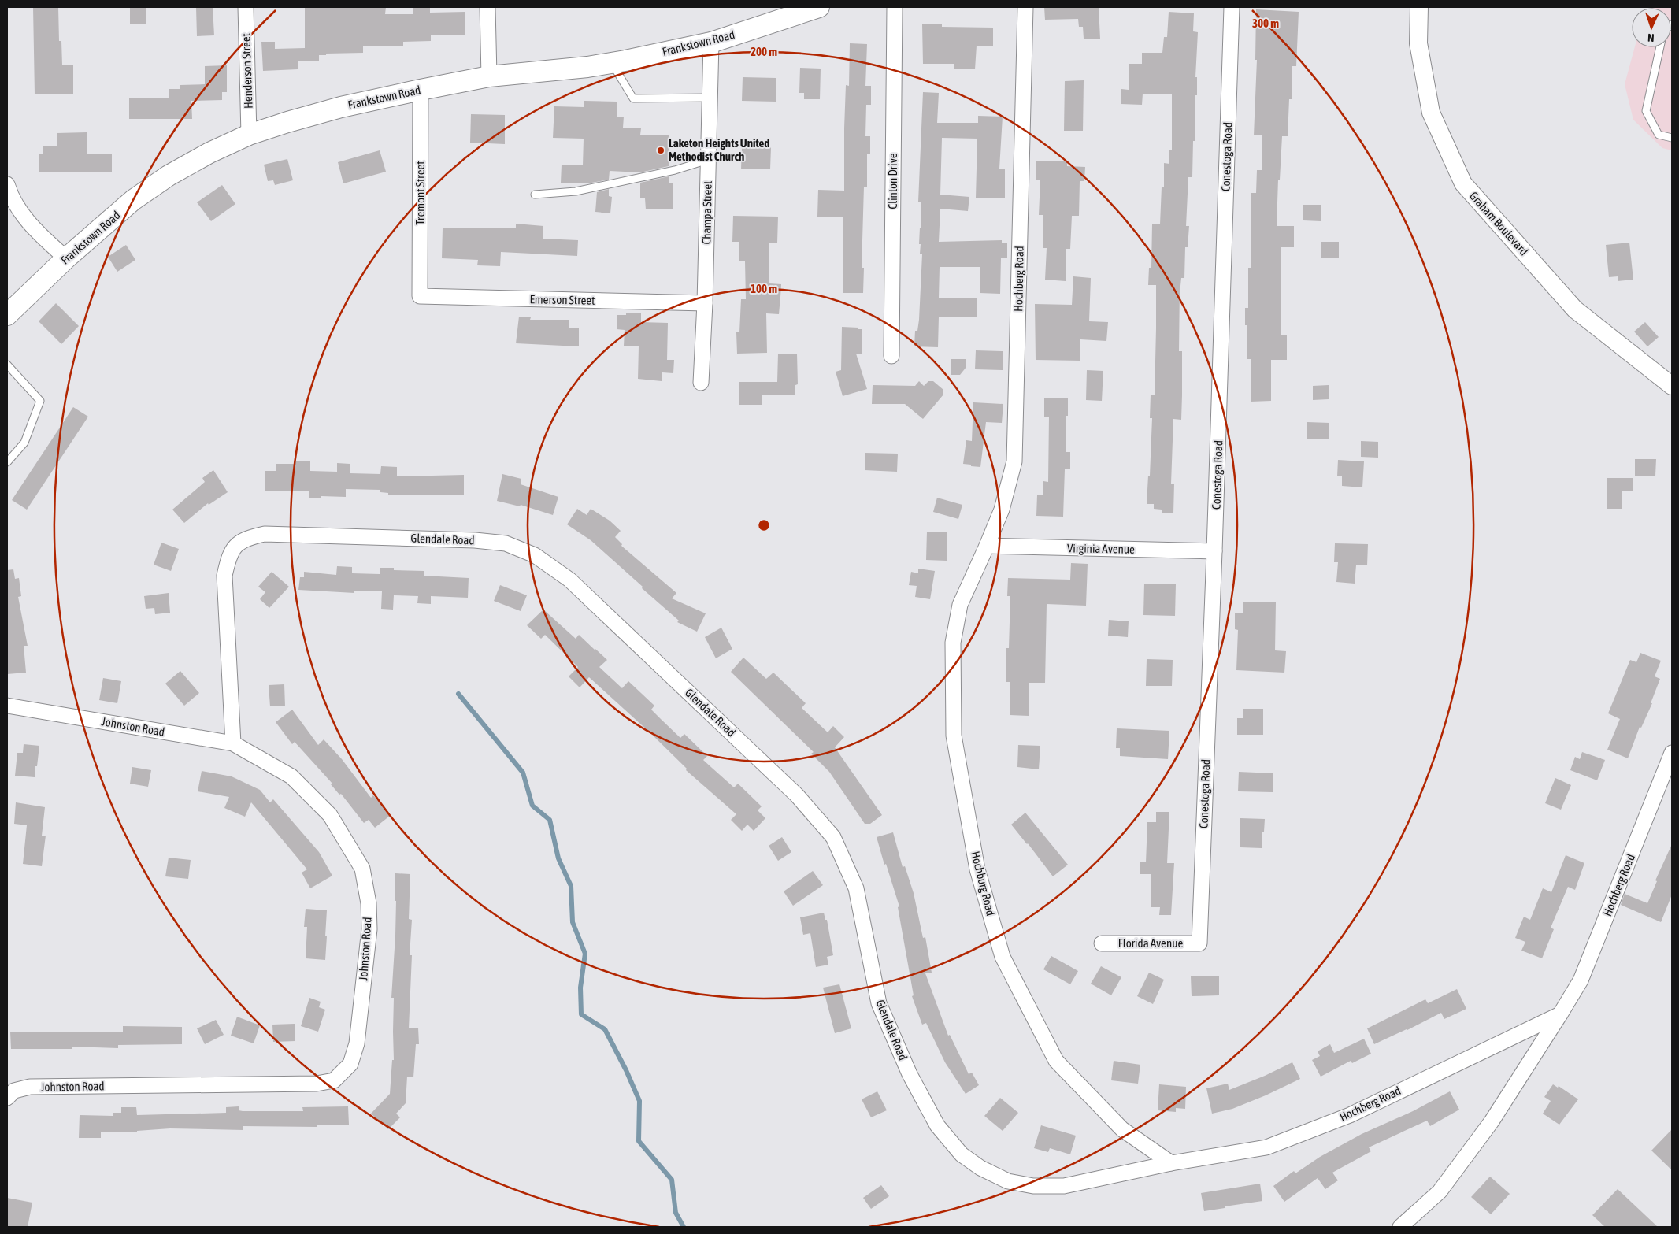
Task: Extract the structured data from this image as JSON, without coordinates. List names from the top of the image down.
{
  "streets": {
    "main road": ["Frankstown Road"],
    "street": [
      "Henderson Street",
      "Conestoga Road",
      "Clinton Drive",
      "Tremont Street",
      "Champa Street",
      "Graham Boulevard",
      "Hochberg Road",
      "Emerson Street",
      "Glendale Road",
      "Virginia Avenue",
      "Johnston Road",
      "Hochburg Road",
      "Florida Avenue"
    ]
  },
  "crossings": [
    ["Frankstown Road", "Henderson Street"],
    ["Frankstown Road", "Tremont Street"],
    ["Frankstown Road", "Champa Street"],
    ["Conestoga Road", "Virginia Avenue"],
    ["Conestoga Road", "Florida Avenue"],
    ["Tremont Street", "Emerson Street"],
    ["Champa Street", "Emerson Street"],
    ["Hochberg Road", "Glendale Road"],
    ["Hochberg Road", "Virginia Avenue"],
    ["Hochberg Road", "Hochburg Road"],
    ["Glendale Road", "Johnston Road"],
    ["Glendale Road", "Hochburg Road"],
    ["Virginia Avenue", "Hochburg Road"]
  ],
  "places": ["Laketon Heights United Methodist Church"],
  "north": "bottom",
  "rings": ["300 m", "200 m", "100 m"]
}
